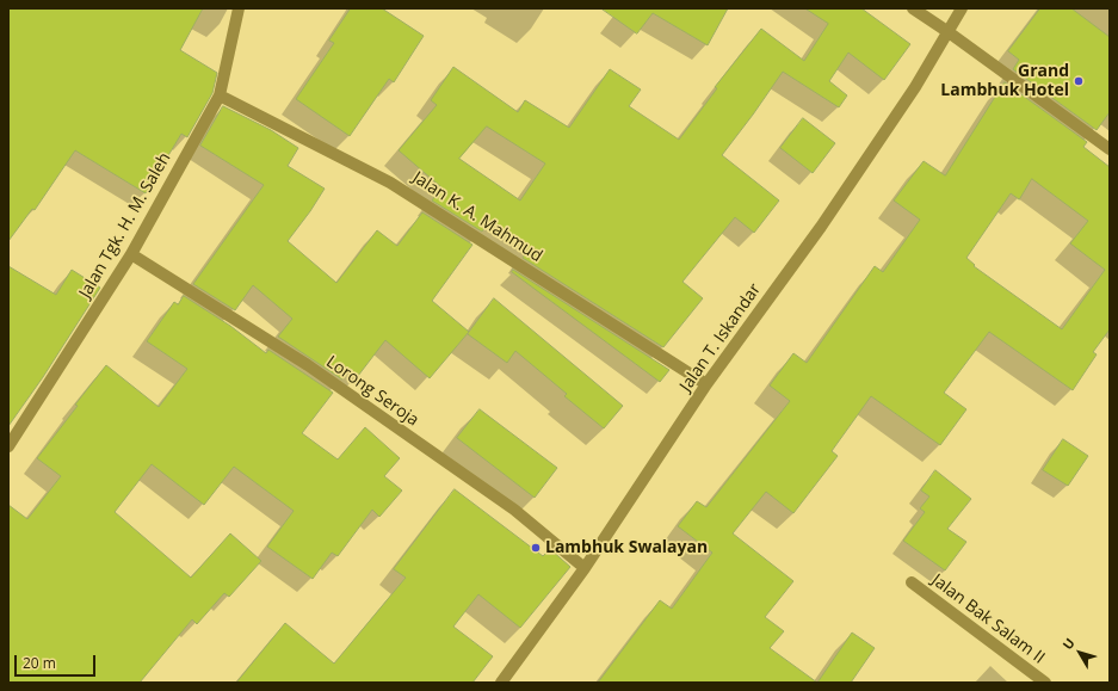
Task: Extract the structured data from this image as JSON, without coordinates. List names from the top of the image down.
{
  "streets": {
    "street": [
      "Jalan K. A. Mahmud",
      "Jalan Tgk. H. M. Saleh",
      "Jalan T. Iskandar",
      "Lorong Seroja",
      "Jalan Bak Salam II"
    ]
  },
  "crossings": [
    ["Jalan K. A. Mahmud", "Jalan Tgk. H. M. Saleh"],
    ["Jalan K. A. Mahmud", "Jalan T. Iskandar"],
    ["Jalan Tgk. H. M. Saleh", "Lorong Seroja"],
    ["Jalan T. Iskandar", "Lorong Seroja"]
  ],
  "places": ["Grand Lambhuk Hotel", "Lambhuk Swalayan"],
  "scale_bar": "20 m",
  "north": "top left"
}
